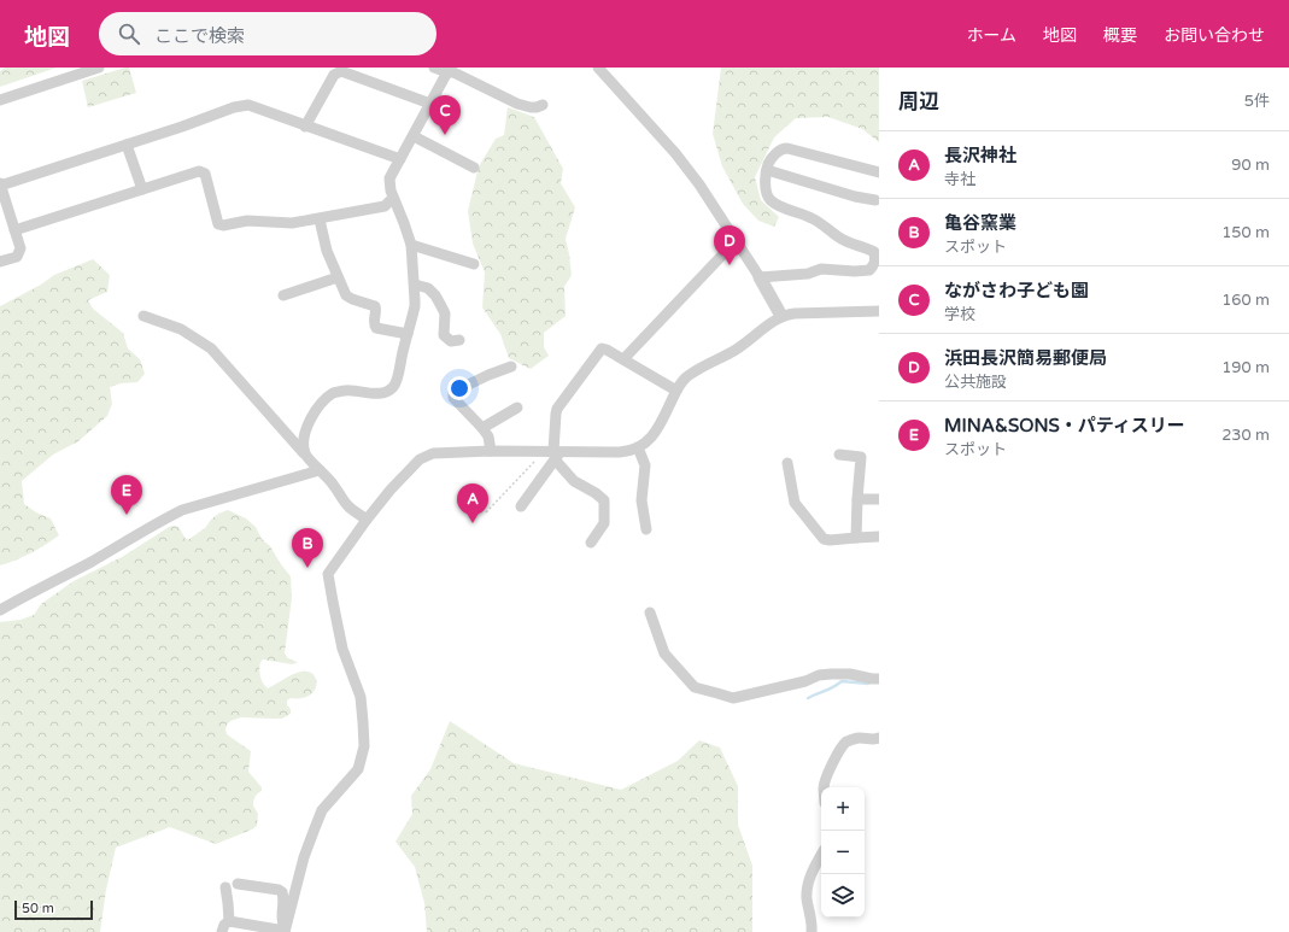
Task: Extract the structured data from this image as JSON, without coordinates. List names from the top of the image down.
{
  "scale_bar": "50 m",
  "page": {
    "header": "地図",
    "search": "ここで検索",
    "nav": [
      "ホーム",
      "地図",
      "概要",
      "お問い合わせ"
    ],
    "heading": ["周辺", "5件"],
    "pins": [
      "C",
      "D",
      "E",
      "A",
      "B"
    ],
    "list": [
      {
        "mark": "A",
        "name": "長沢神社",
        "note": "寺社",
        "value": "90 m"
      },
      {
        "mark": "B",
        "name": "亀谷窯業",
        "note": "スポット",
        "value": "150 m"
      },
      {
        "mark": "C",
        "name": "ながさわ子ども園",
        "note": "学校",
        "value": "160 m"
      },
      {
        "mark": "D",
        "name": "浜田長沢簡易郵便局",
        "note": "公共施設",
        "value": "190 m"
      },
      {
        "mark": "E",
        "name": "MINA&SONS・パティスリー",
        "note": "スポット",
        "value": "230 m"
      }
    ],
    "map_buttons": ["+", "−"],
    "scale": "50 m"
  }
}
